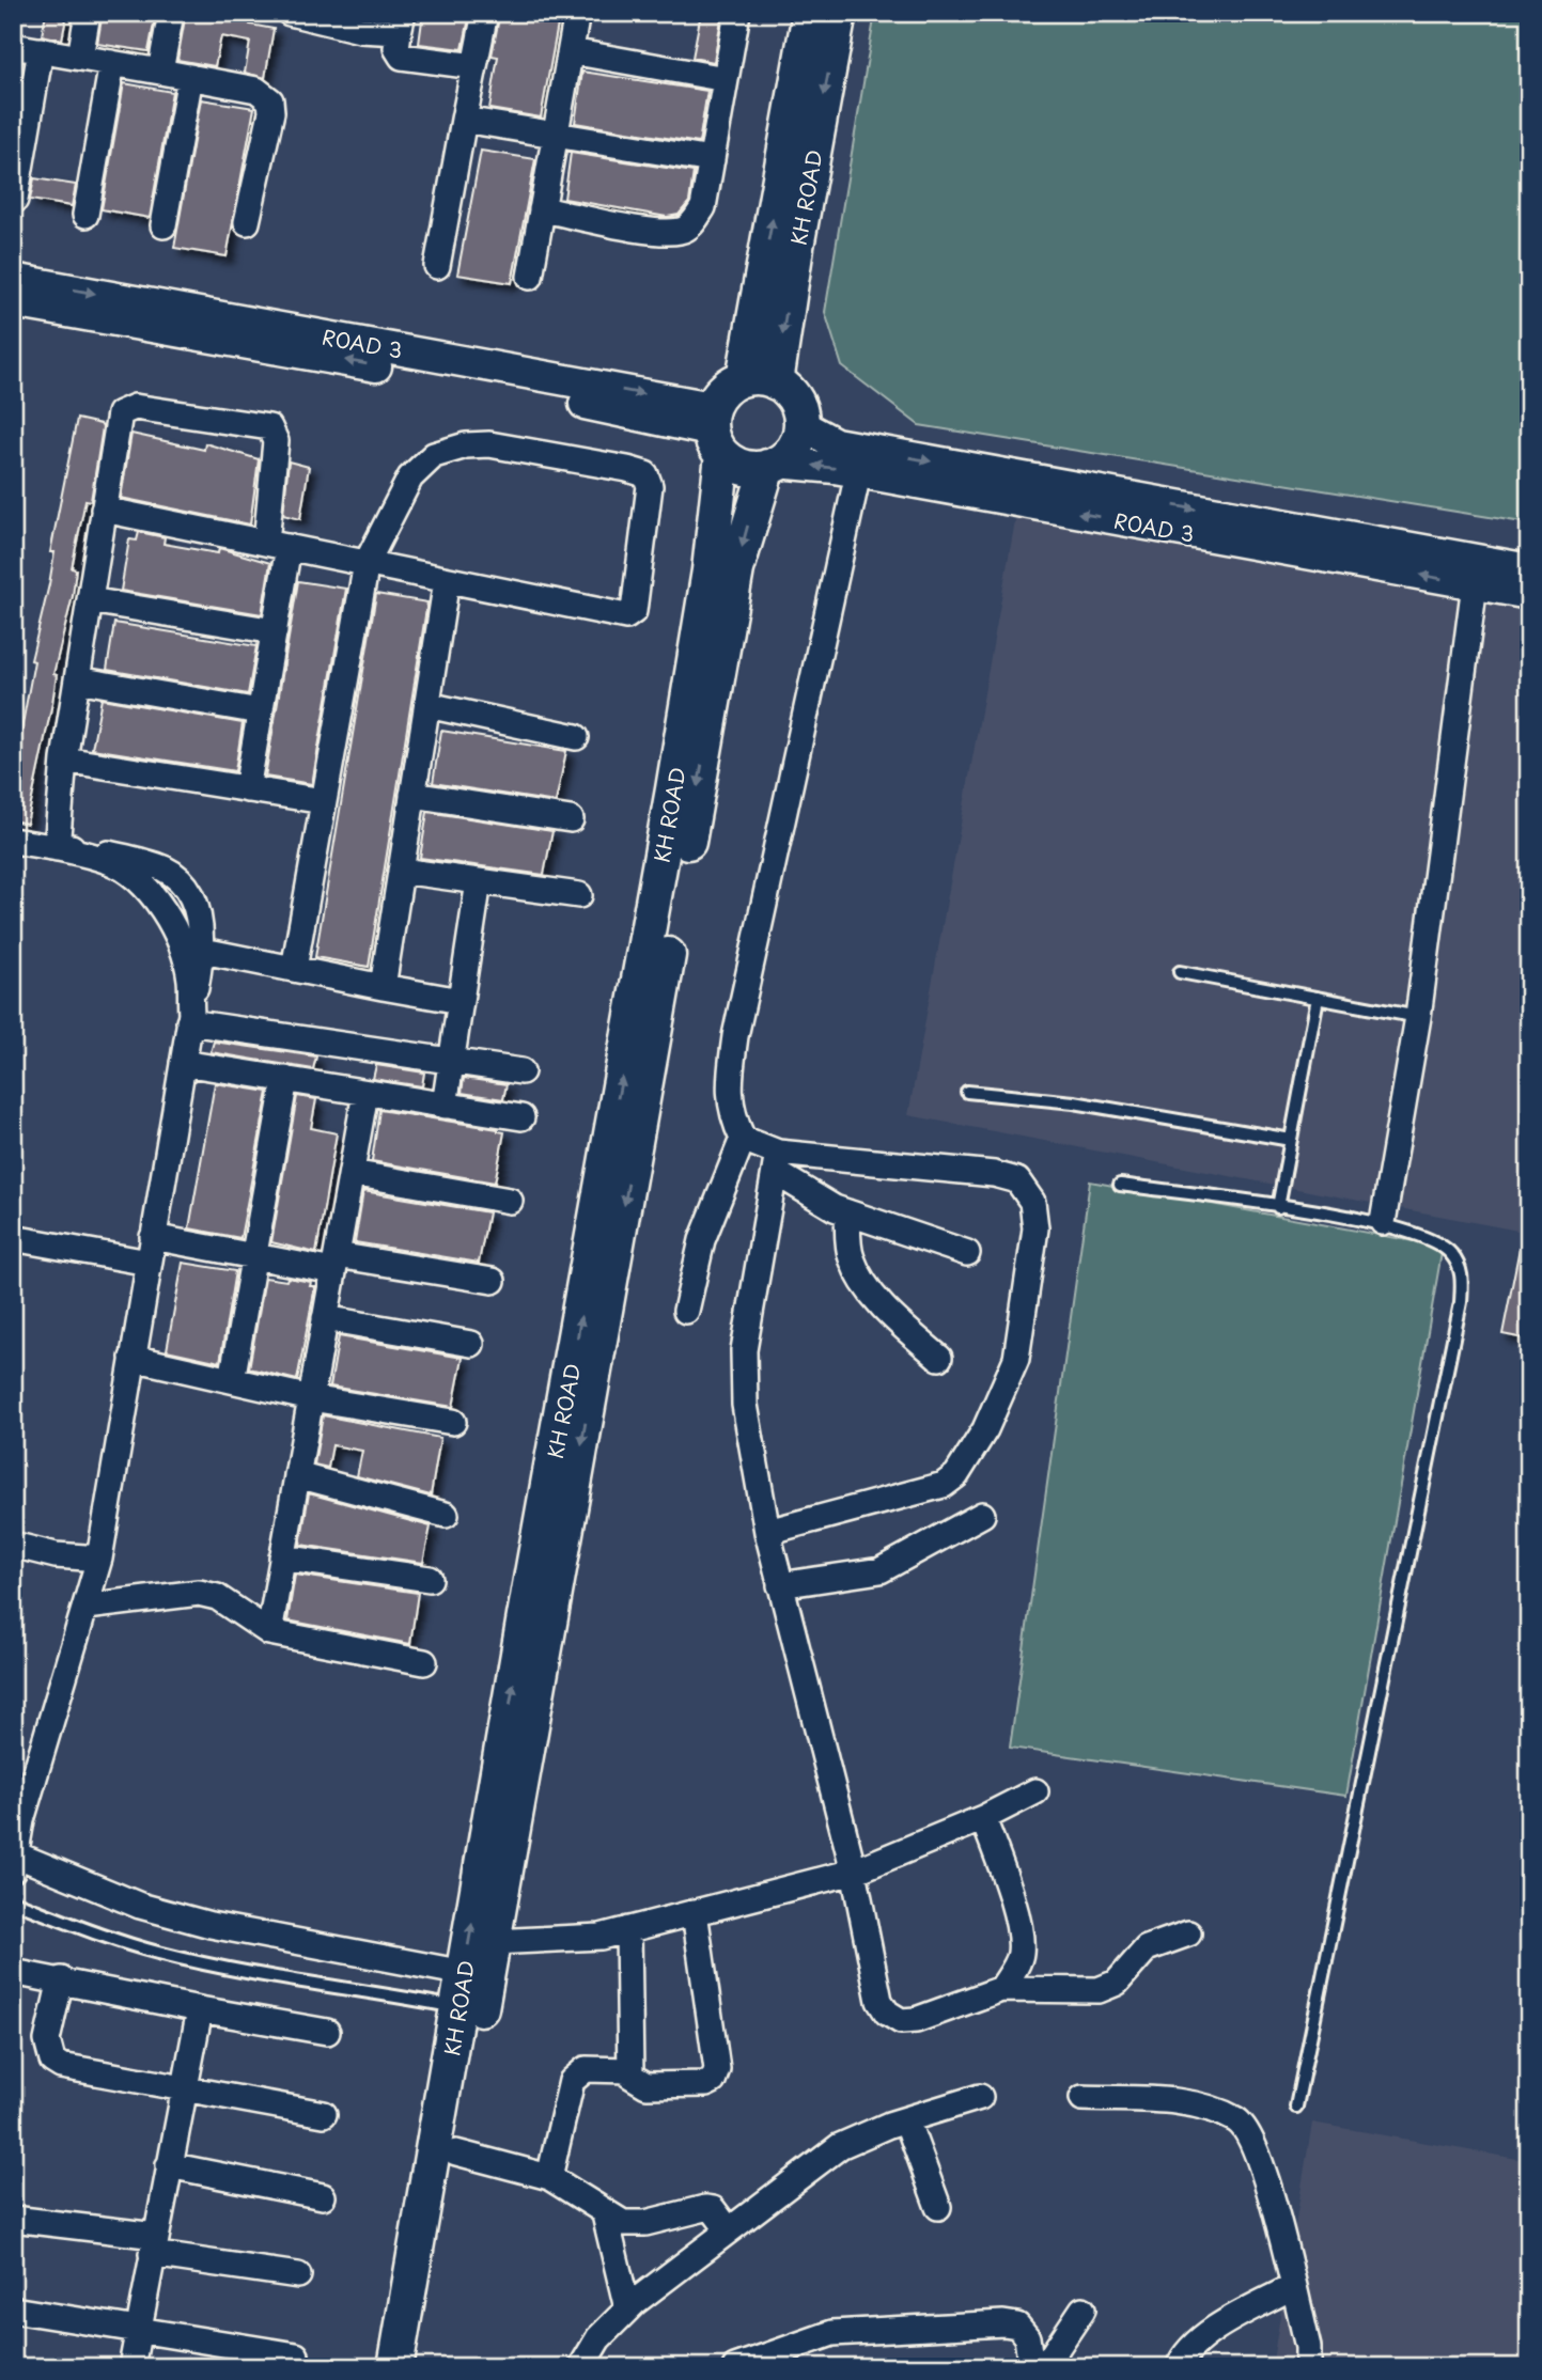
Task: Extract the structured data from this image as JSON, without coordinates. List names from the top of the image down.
{
  "streets": {
    "main road": ["KH ROAD"],
    "street": ["ROAD 3"]
  },
  "crossings": [
    ["KH ROAD", "ROAD 3"]
  ]
}
